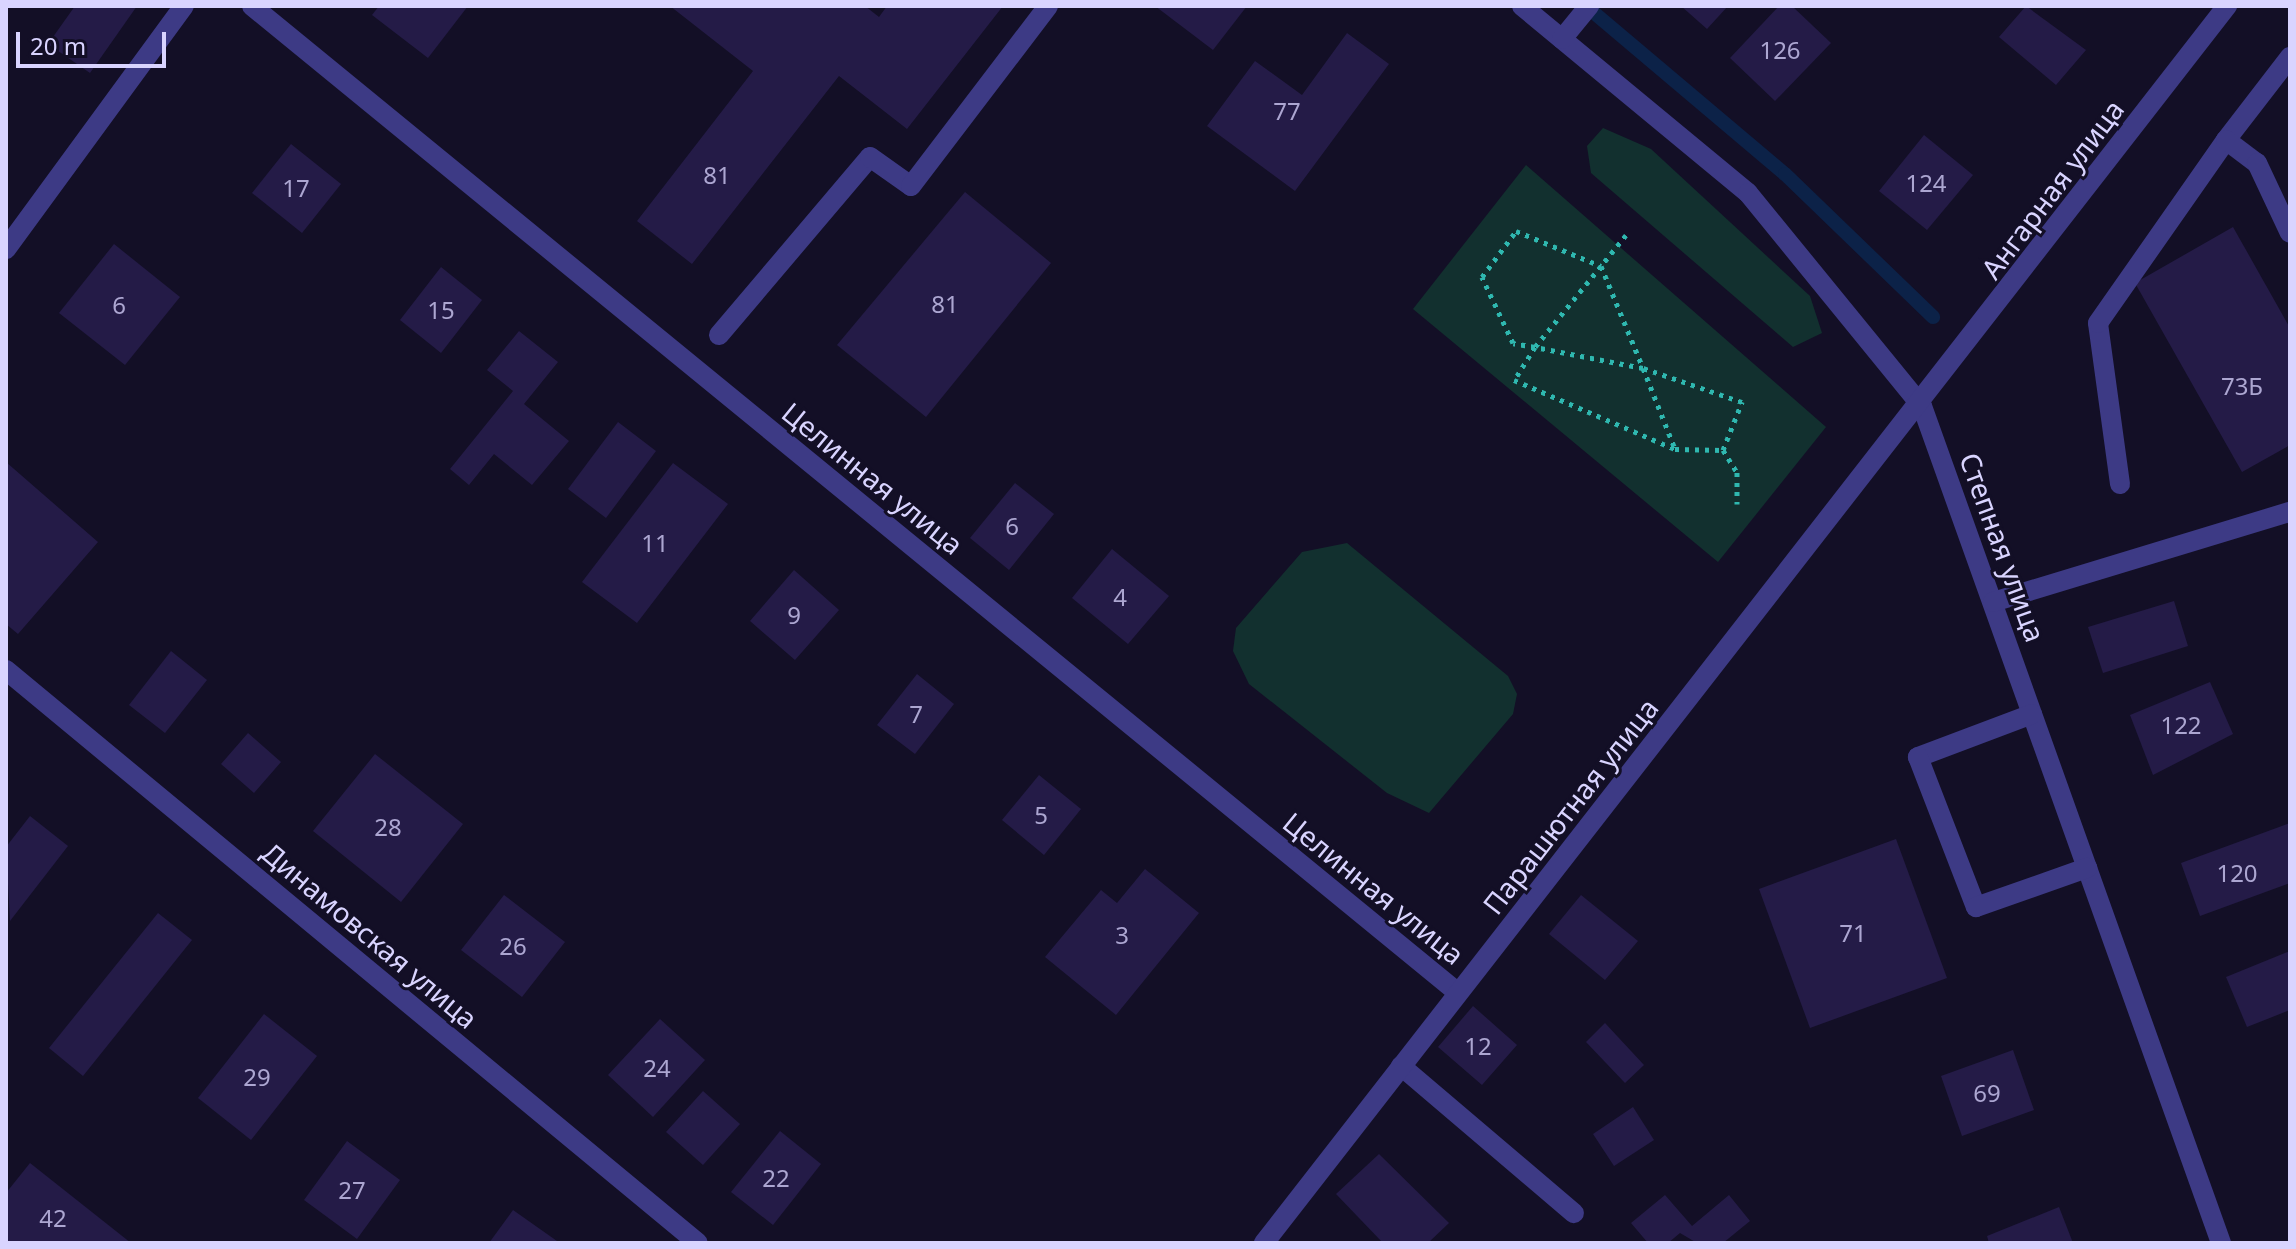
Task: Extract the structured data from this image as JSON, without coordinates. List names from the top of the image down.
{
  "streets": {
    "street": [
      "Ангарная улица",
      "Целинная улица",
      "Степная улица",
      "Парашютная улица",
      "Динамовская улица"
    ]
  },
  "crossings": [
    ["Ангарная улица", "Степная улица"],
    ["Ангарная улица", "Парашютная улица"],
    ["Целинная улица", "Парашютная улица"],
    ["Степная улица", "Парашютная улица"]
  ],
  "house_numbers": [
    "126",
    "77",
    "81",
    "124",
    "17",
    "81",
    "6",
    "15",
    "73Б",
    "6",
    "11",
    "4",
    "9",
    "7",
    "122",
    "5",
    "28",
    "120",
    "71",
    "3",
    "26",
    "12",
    "24",
    "29",
    "69",
    "22",
    "27",
    "42"
  ],
  "scale_bar": "20 m"
}
